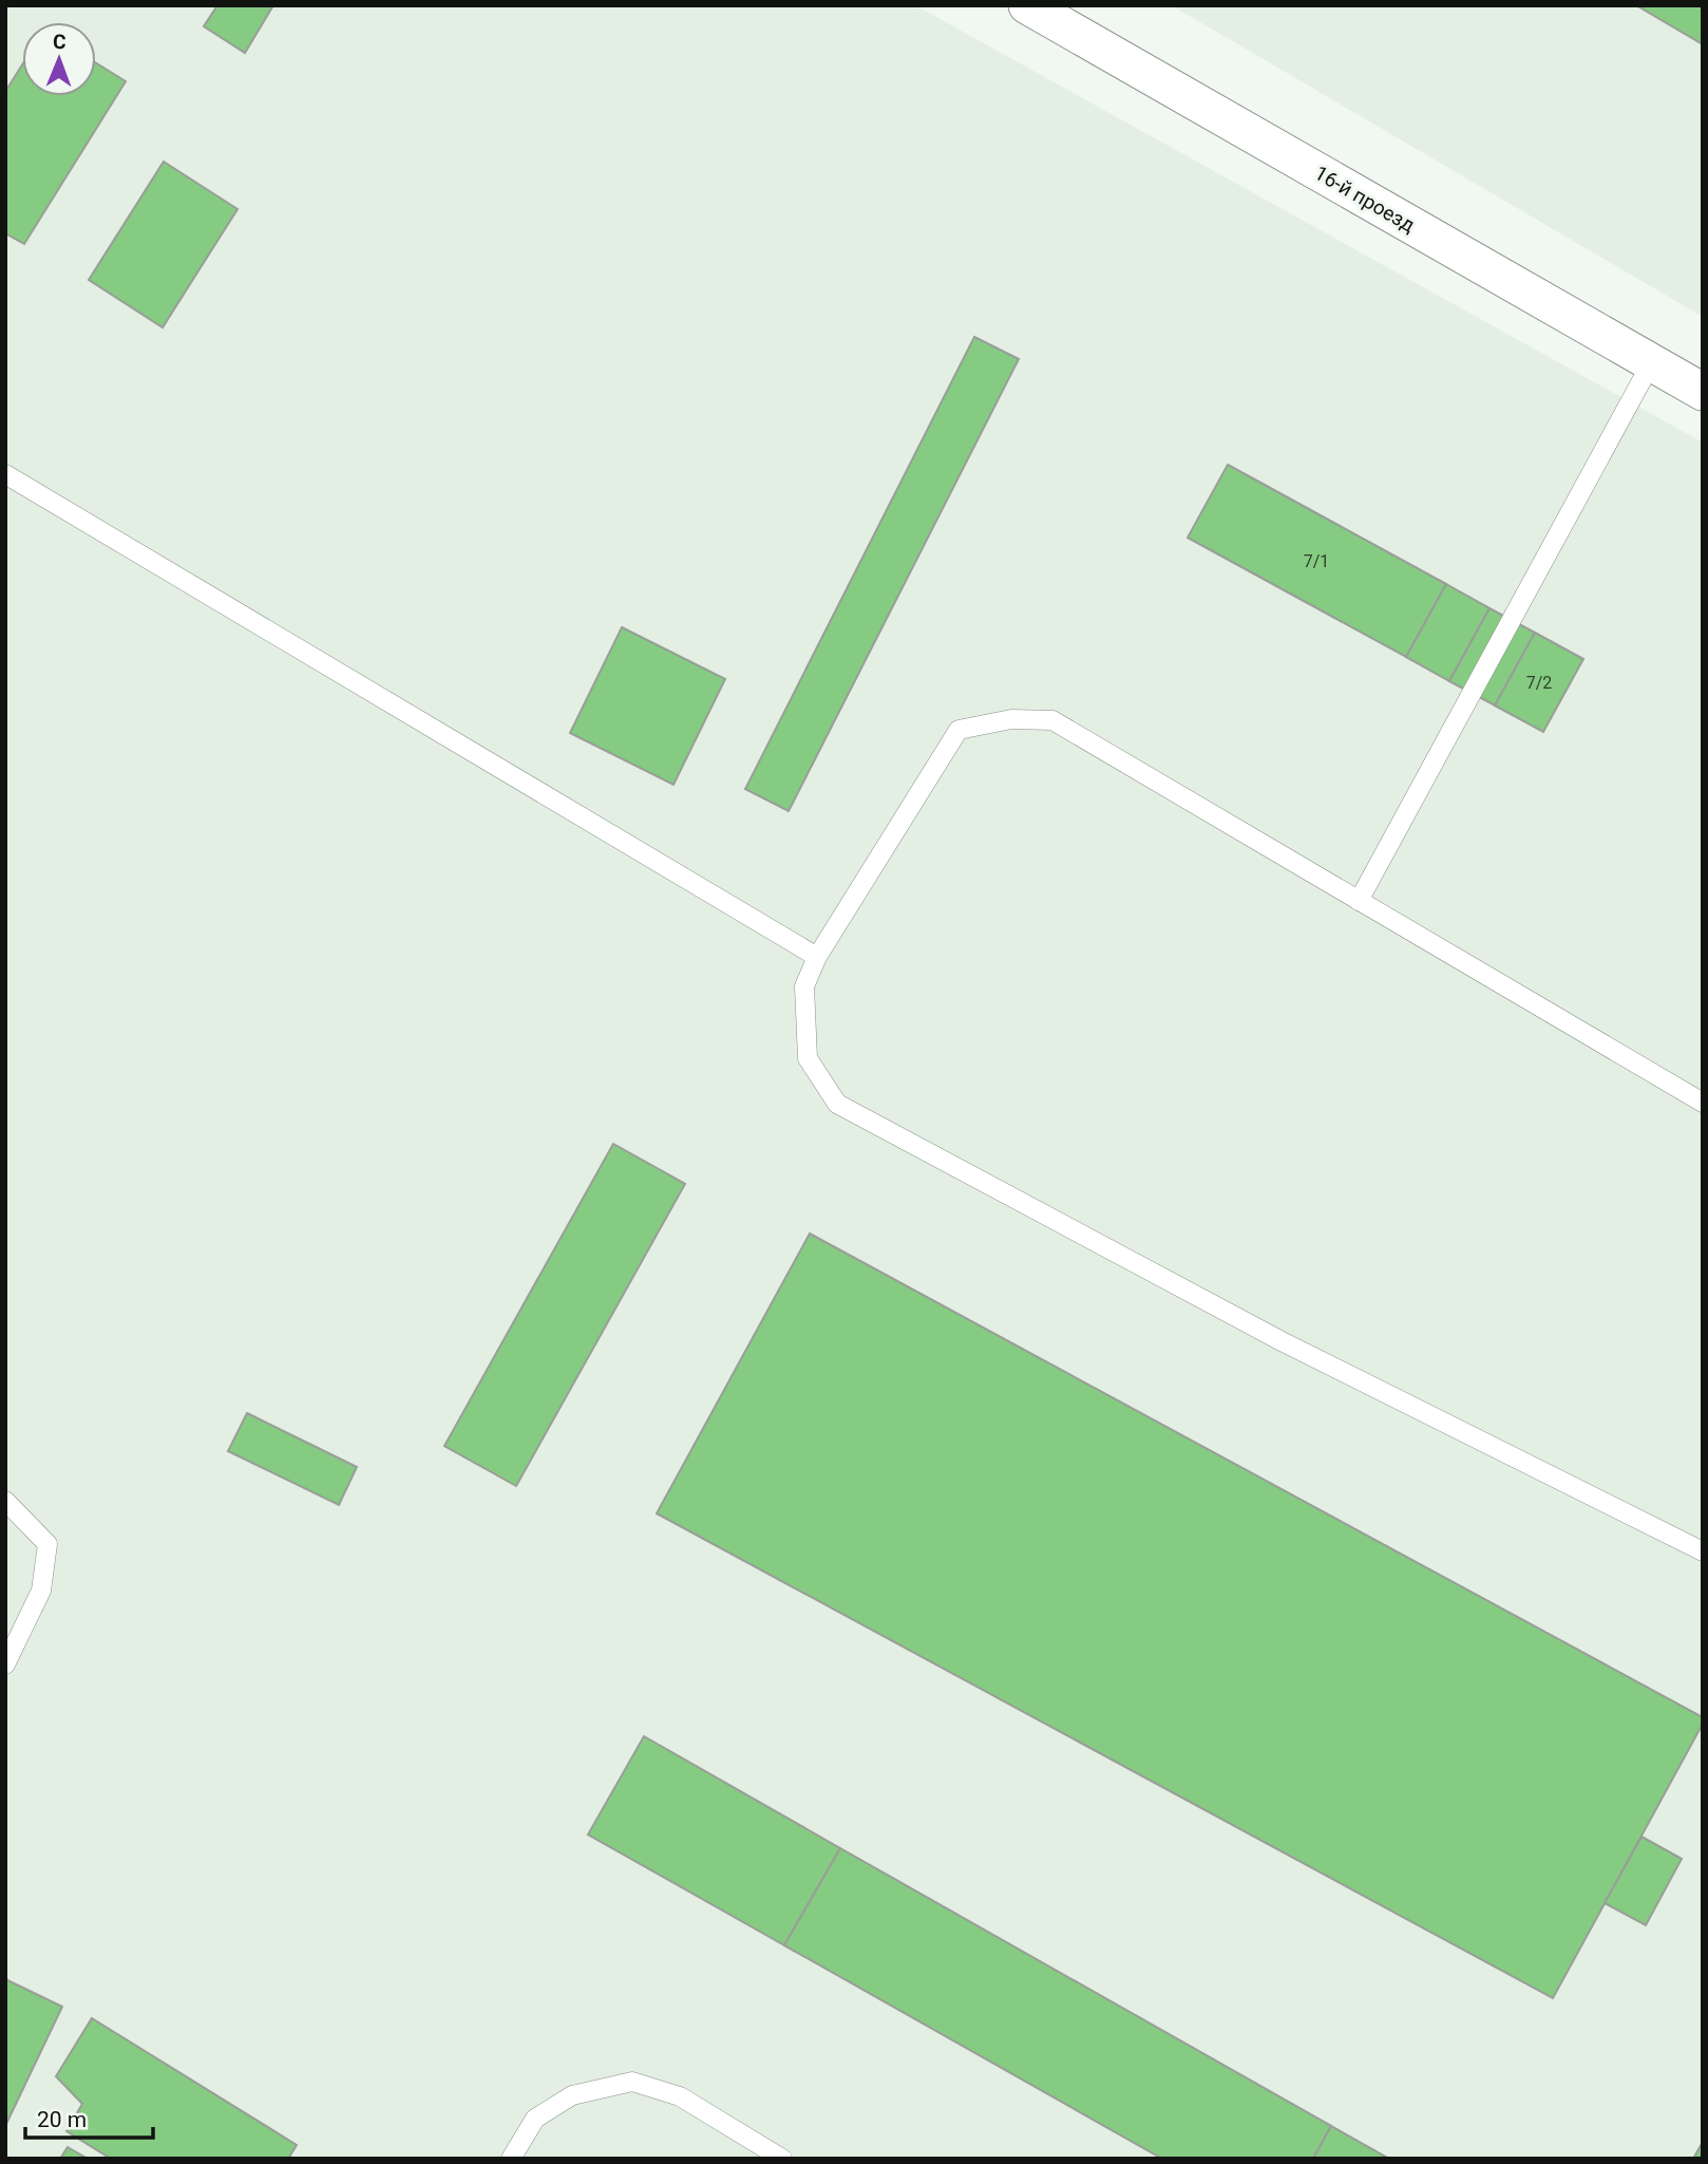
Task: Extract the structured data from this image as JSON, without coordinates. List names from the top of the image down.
{
  "streets": {
    "street": ["16-й проезд"]
  },
  "house_numbers": ["7/1", "7/2"],
  "scale_bar": "20 m",
  "north": "top"
}
